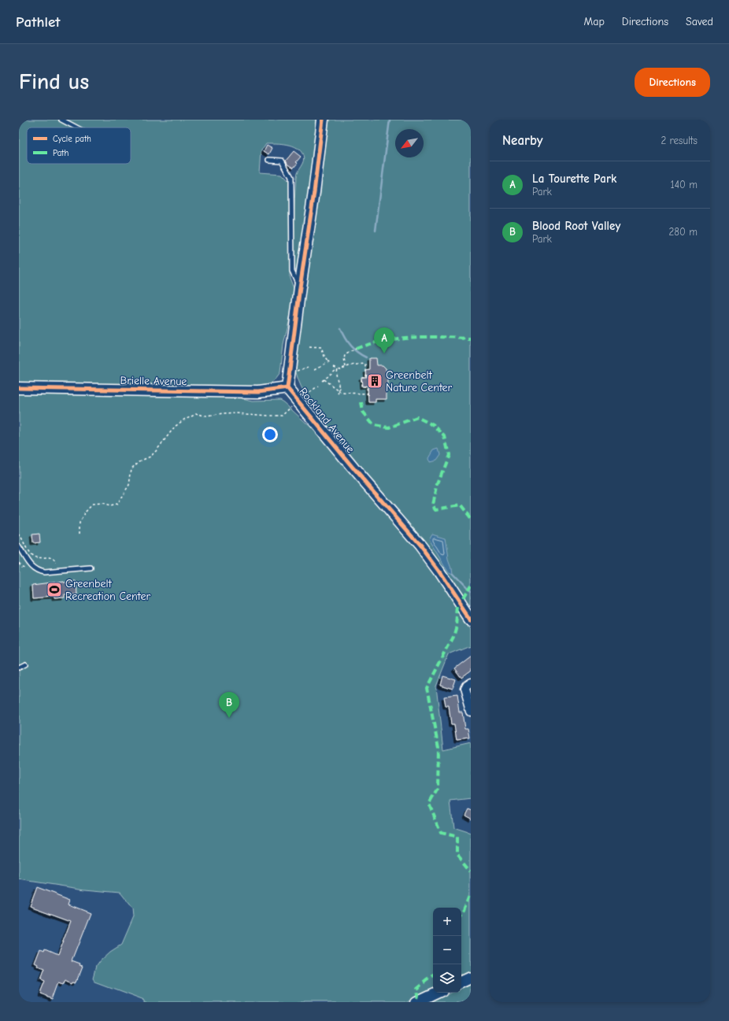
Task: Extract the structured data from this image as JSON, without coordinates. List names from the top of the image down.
{
  "streets": {
    "street": ["Brielle Avenue", "Rockland Avenue"]
  },
  "crossings": [
    ["Brielle Avenue", "Rockland Avenue"]
  ],
  "places": {
    "building": ["Greenbelt Nature Center"],
    "sports": ["Greenbelt Recreation Center"]
  },
  "legend": ["Cycle path", "Path"],
  "north": "bottom left",
  "page": {
    "header": "Pathlet",
    "nav": ["Map", "Directions", "Saved"],
    "buttons": "Directions",
    "title": "Find us",
    "heading": ["Nearby", "2 results"],
    "list": [
      {
        "mark": "A",
        "name": "La Tourette Park",
        "note": "Park",
        "value": "140 m"
      },
      {
        "mark": "B",
        "name": "Blood Root Valley",
        "note": "Park",
        "value": "280 m"
      }
    ],
    "pins": ["A", "B"],
    "map_buttons": ["+", "−"]
  }
}
